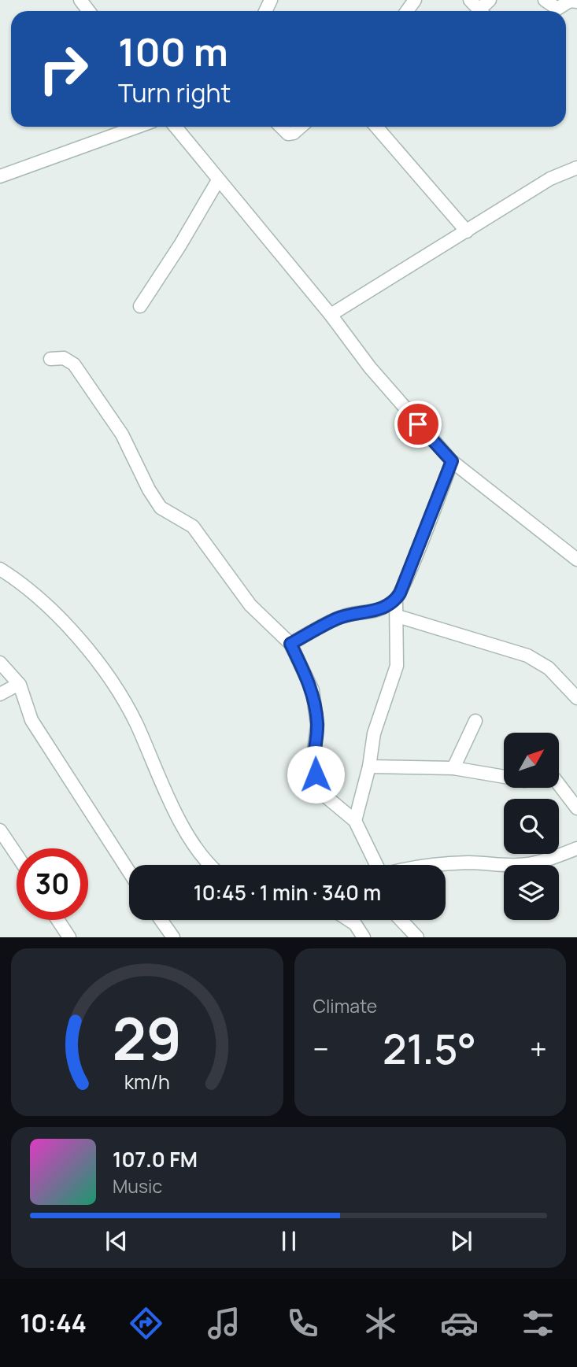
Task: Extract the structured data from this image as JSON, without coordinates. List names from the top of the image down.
{
  "north": "top right",
  "page": {
    "turn": ["100 m", "Turn right"],
    "limit": "30",
    "trip": "10:45 · 1 min · 340 m",
    "tile": "Climate",
    "heat": ["−", "21.5°", "+"],
    "song": ["107.0 FM", "Music"],
    "tabs": "10:44",
    "gauge": ["29", "km/h"]
  }
}
